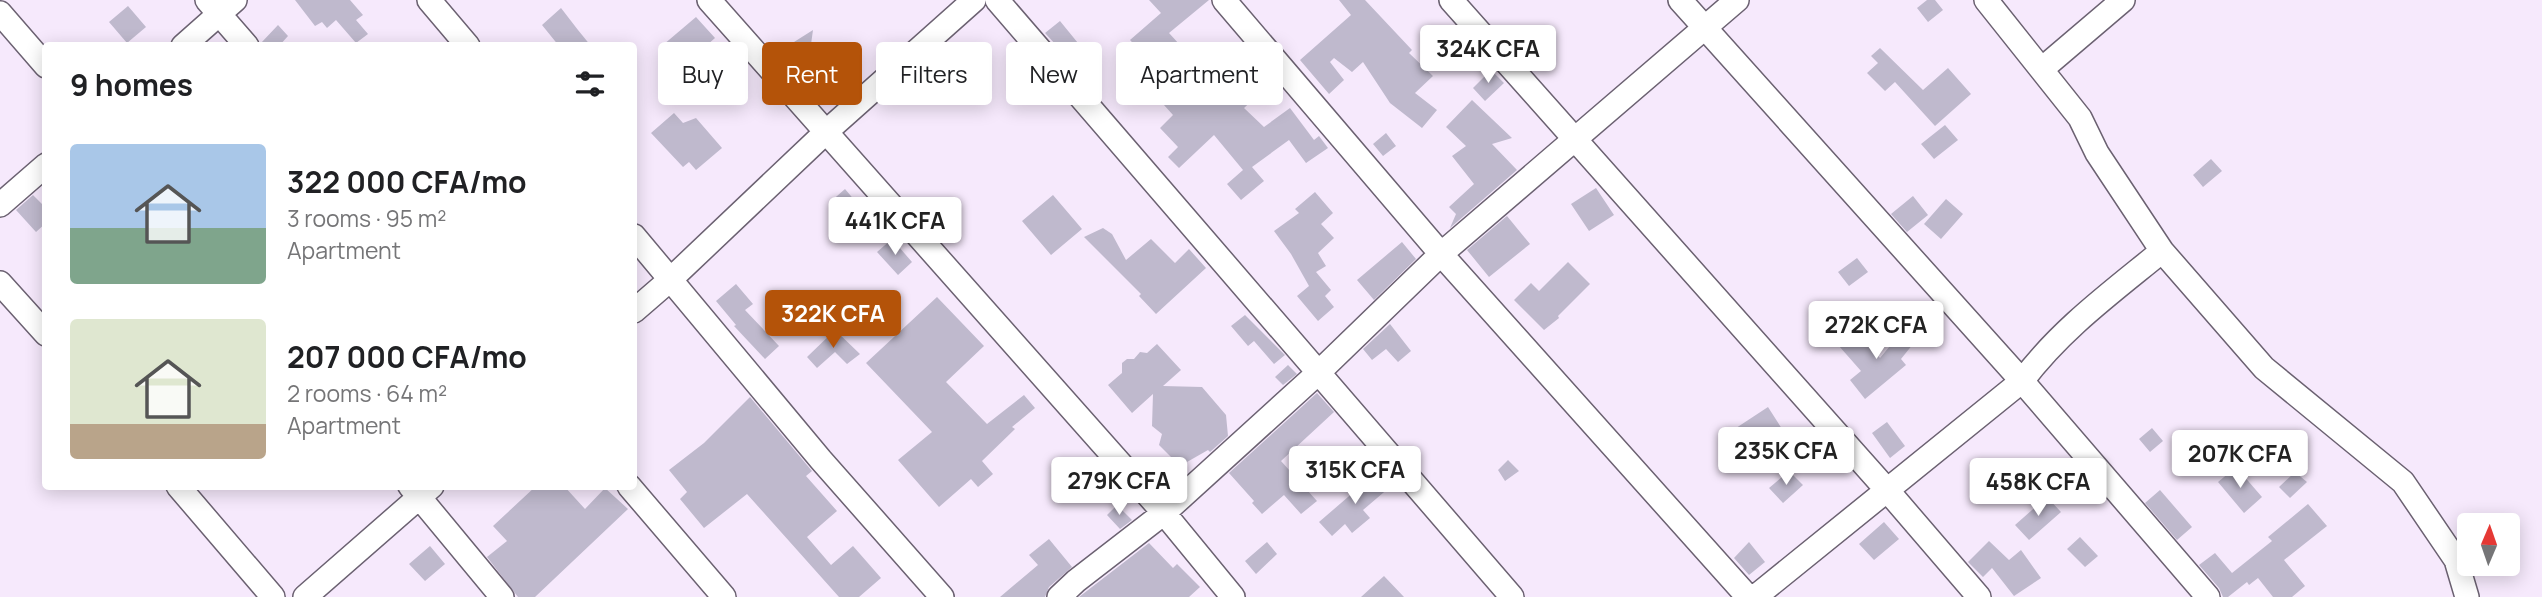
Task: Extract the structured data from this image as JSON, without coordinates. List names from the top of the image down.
{
  "north": "top",
  "page": {
    "price": [
      "324K CFA",
      "441K CFA",
      "322K CFA",
      "272K CFA",
      "235K CFA",
      "207K CFA",
      "315K CFA",
      "279K CFA",
      "458K CFA"
    ],
    "chip": [
      "Buy",
      "Rent",
      "Filters",
      "New",
      "Apartment"
    ],
    "heading": "9 homes",
    "list": [
      {
        "name": "322 000 CFA/mo",
        "note": "3 rooms · 95 m² · Apartment"
      },
      {
        "name": "207 000 CFA/mo",
        "note": "2 rooms · 64 m² · Apartment"
      }
    ]
  }
}
